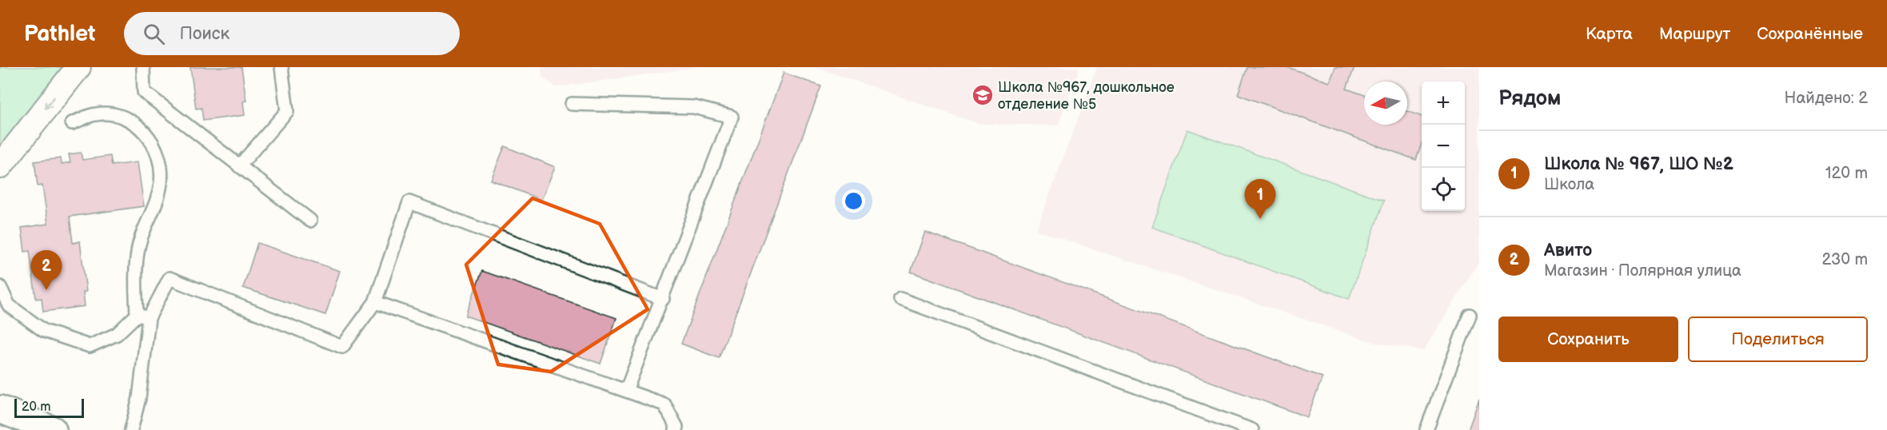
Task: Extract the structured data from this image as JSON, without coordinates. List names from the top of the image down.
{
  "places": {
    "school or university": ["Школа №967, дошкольное отделение №5"]
  },
  "scale_bar": "20 m",
  "north": "left",
  "page": {
    "header": "Pathlet",
    "search": "Поиск",
    "nav": ["Карта", "Маршрут", "Сохранённые"],
    "heading": ["Рядом", "Найдено: 2"],
    "map_buttons": ["+", "−"],
    "list": [
      {
        "mark": "1",
        "name": "Школа № 967, ШО №2",
        "note": "Школа",
        "value": "120 m"
      },
      {
        "mark": "2",
        "name": "Авито",
        "note": "Магазин · Полярная улица",
        "value": "230 m"
      }
    ],
    "pins": ["1", "2"],
    "buttons": ["Сохранить", "Поделиться"],
    "scale": "20 m"
  }
}
